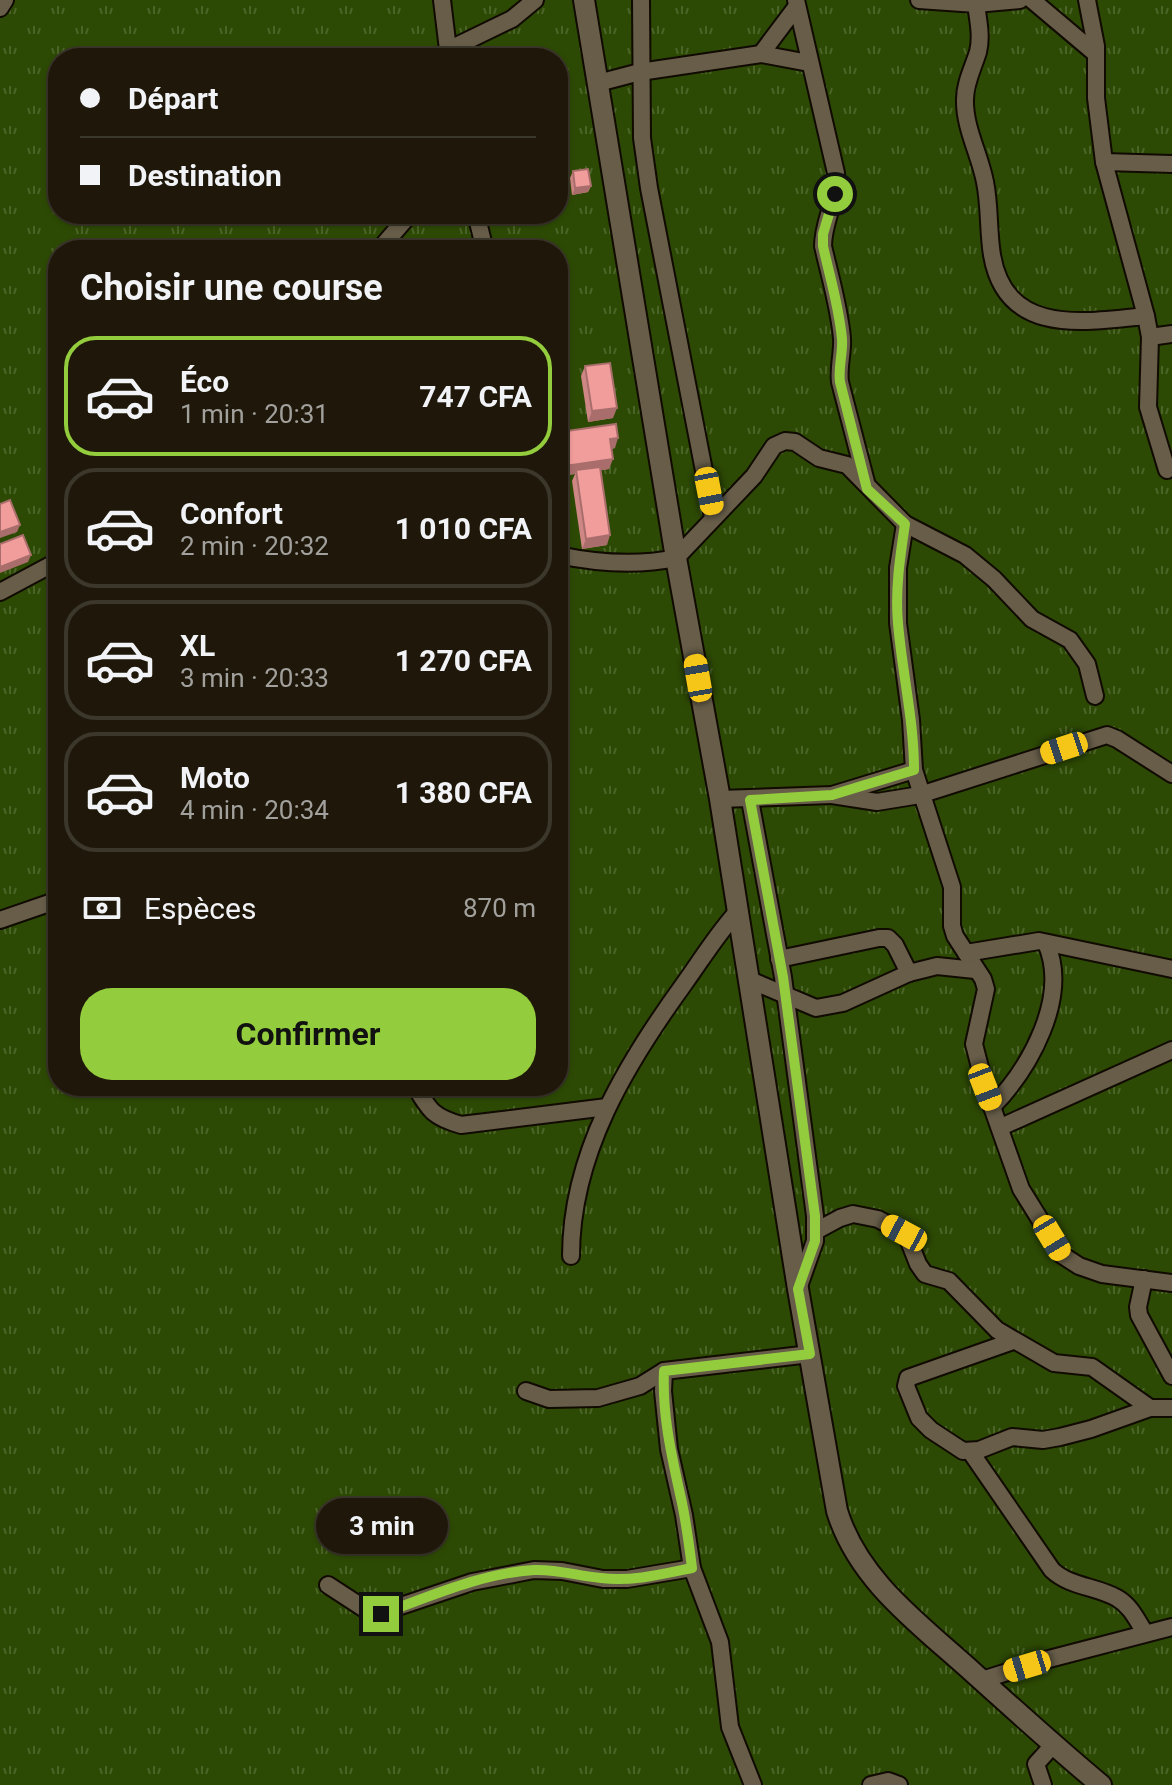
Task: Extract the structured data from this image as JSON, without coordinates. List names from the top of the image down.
{
  "page": {
    "banner": ["Départ", "Destination"],
    "heading": "Choisir une course",
    "list": [
      {
        "name": "Éco",
        "note": "1 min · 20:31",
        "value": "747 CFA"
      },
      {
        "name": "Confort",
        "note": "2 min · 20:32",
        "value": "1 010 CFA"
      },
      {
        "name": "XL",
        "note": "3 min · 20:33",
        "value": "1 270 CFA"
      },
      {
        "name": "Moto",
        "note": "4 min · 20:34",
        "value": "1 380 CFA"
      }
    ],
    "pay": ["Espèces", "870 m"],
    "buttons": "Confirmer",
    "bubble": "3 min"
  }
}
